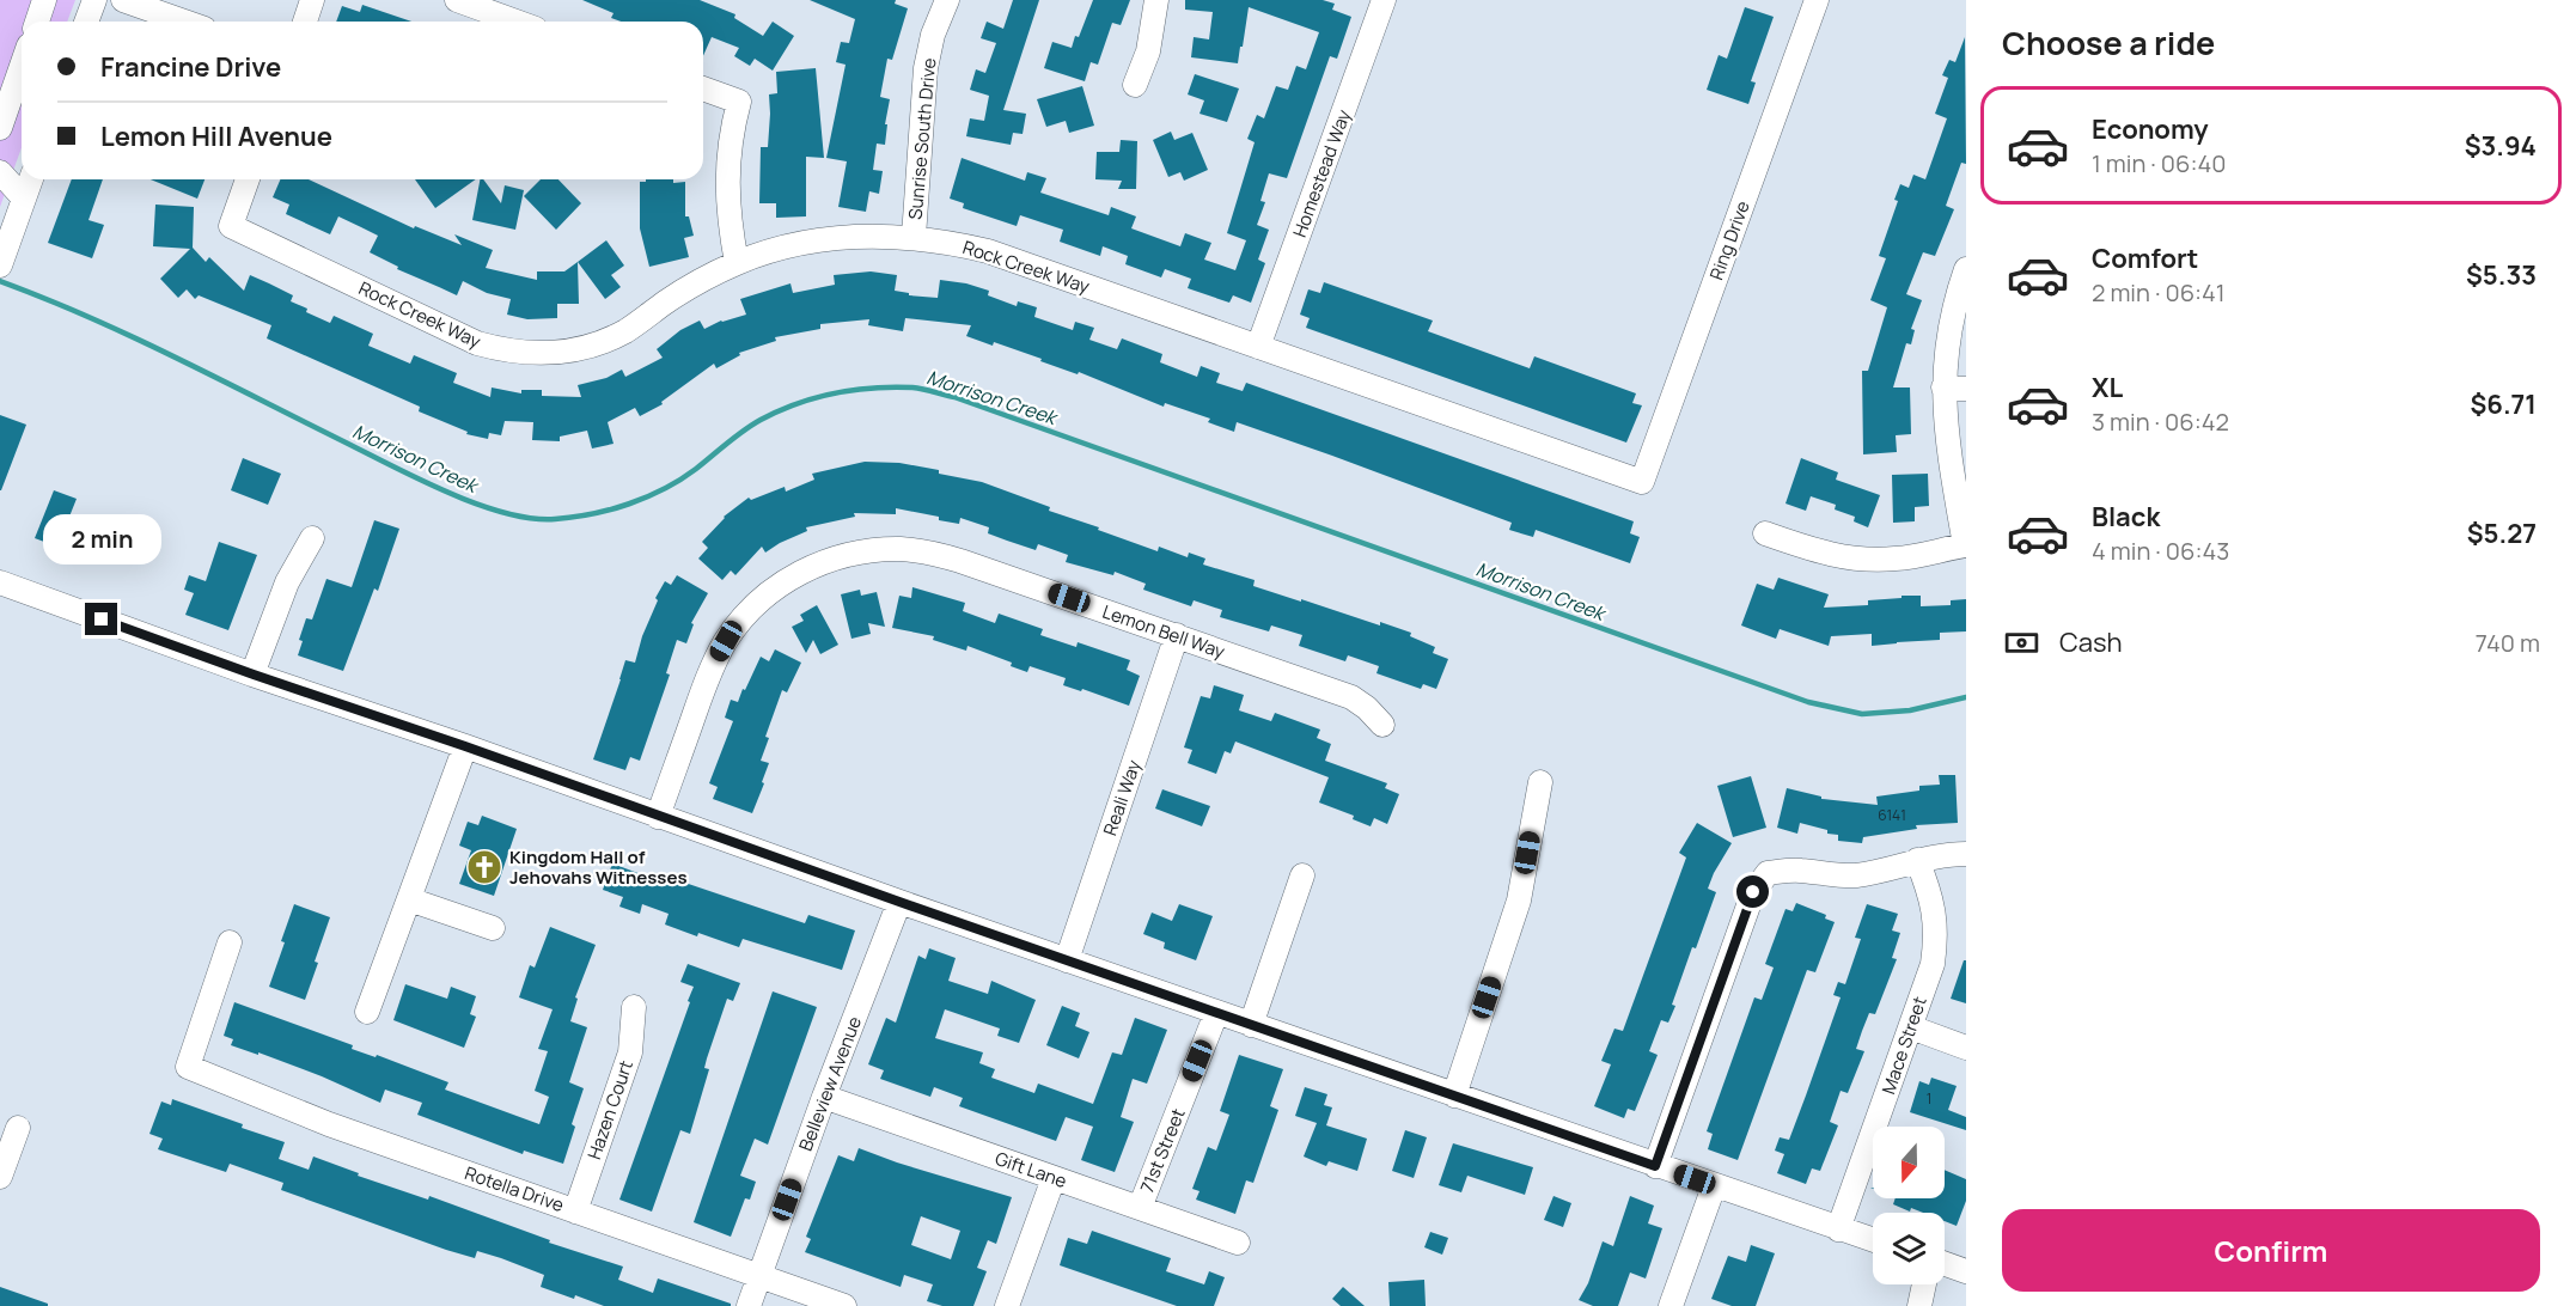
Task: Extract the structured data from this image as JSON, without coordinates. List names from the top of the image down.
{
  "streets": {
    "street": [
      "Sunrise South Drive",
      "Homestead Way",
      "Ring Drive",
      "Rock Creek Way",
      "Lemon Bell Way",
      "Reali Way",
      "Mace Street",
      "Belleview Avenue",
      "Hazen Court",
      "71st Street",
      "Gift Lane",
      "Rotella Drive"
    ]
  },
  "crossings": [
    ["Sunrise South Drive", "Rock Creek Way"],
    ["Homestead Way", "Rock Creek Way"],
    ["Ring Drive", "Rock Creek Way"],
    ["Lemon Bell Way", "Reali Way"],
    ["Belleview Avenue", "Gift Lane"],
    ["Belleview Avenue", "Rotella Drive"],
    ["Hazen Court", "Rotella Drive"],
    ["71st Street", "Gift Lane"]
  ],
  "water": ["Morrison Creek"],
  "places": {
    "church": ["Kingdom Hall of Jehovahs Witnesses"]
  },
  "house_numbers": ["6141", "1"],
  "north": "bottom",
  "page": {
    "heading": "Choose a ride",
    "banner": ["Francine Drive", "Lemon Hill Avenue"],
    "list": [
      {
        "name": "Economy",
        "note": "1 min · 06:40",
        "value": "$3.94"
      },
      {
        "name": "Comfort",
        "note": "2 min · 06:41",
        "value": "$5.33"
      },
      {
        "name": "XL",
        "note": "3 min · 06:42",
        "value": "$6.71"
      },
      {
        "name": "Black",
        "note": "4 min · 06:43",
        "value": "$5.27"
      }
    ],
    "bubble": "2 min",
    "pay": ["Cash", "740 m"],
    "buttons": "Confirm"
  }
}
